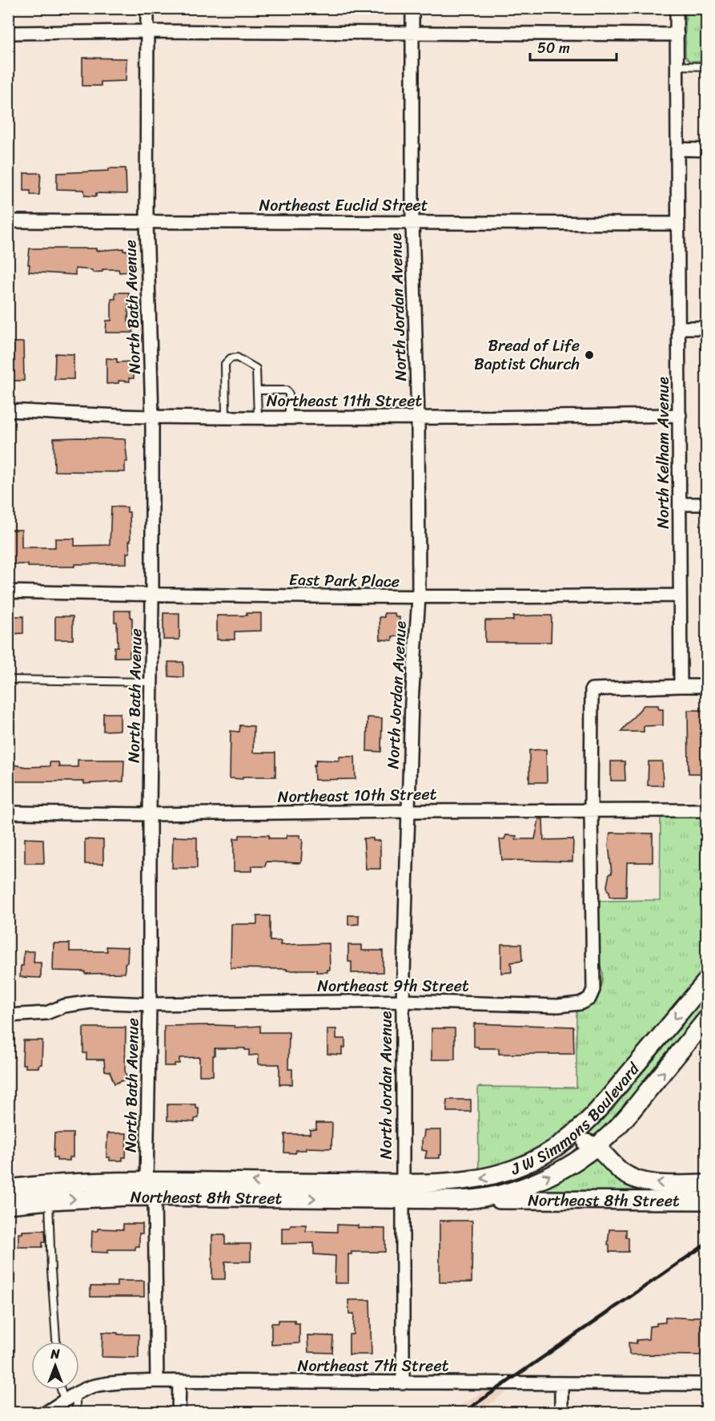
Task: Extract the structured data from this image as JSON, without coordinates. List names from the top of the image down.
{
  "streets": {
    "main road": ["J W Simmons Boulevard", "Northeast 8th Street"],
    "street": [
      "Northeast Euclid Street",
      "North Bath Avenue",
      "North Jordan Avenue",
      "Northeast 11th Street",
      "North Kelham Avenue",
      "East Park Place",
      "Northeast 10th Street",
      "Northeast 9th Street",
      "Northeast 7th Street"
    ]
  },
  "crossings": [
    ["Northeast Euclid Street", "North Bath Avenue"],
    ["Northeast Euclid Street", "North Jordan Avenue"],
    ["Northeast Euclid Street", "North Kelham Avenue"],
    ["North Bath Avenue", "Northeast 11th Street"],
    ["North Bath Avenue", "East Park Place"],
    ["North Bath Avenue", "Northeast 10th Street"],
    ["North Bath Avenue", "Northeast 9th Street"],
    ["North Bath Avenue", "Northeast 8th Street"],
    ["North Bath Avenue", "Northeast 7th Street"],
    ["North Jordan Avenue", "Northeast 11th Street"],
    ["North Jordan Avenue", "East Park Place"],
    ["North Jordan Avenue", "Northeast 10th Street"],
    ["North Jordan Avenue", "Northeast 9th Street"],
    ["North Jordan Avenue", "J W Simmons Boulevard"],
    ["North Jordan Avenue", "Northeast 8th Street"],
    ["North Jordan Avenue", "Northeast 7th Street"],
    ["Northeast 11th Street", "North Kelham Avenue"],
    ["North Kelham Avenue", "East Park Place"],
    ["Northeast 10th Street", "Northeast 9th Street"],
    ["J W Simmons Boulevard", "Northeast 8th Street"]
  ],
  "places": ["Bread of Life Baptist Church"],
  "scale_bar": "50 m",
  "north": "top"
}
